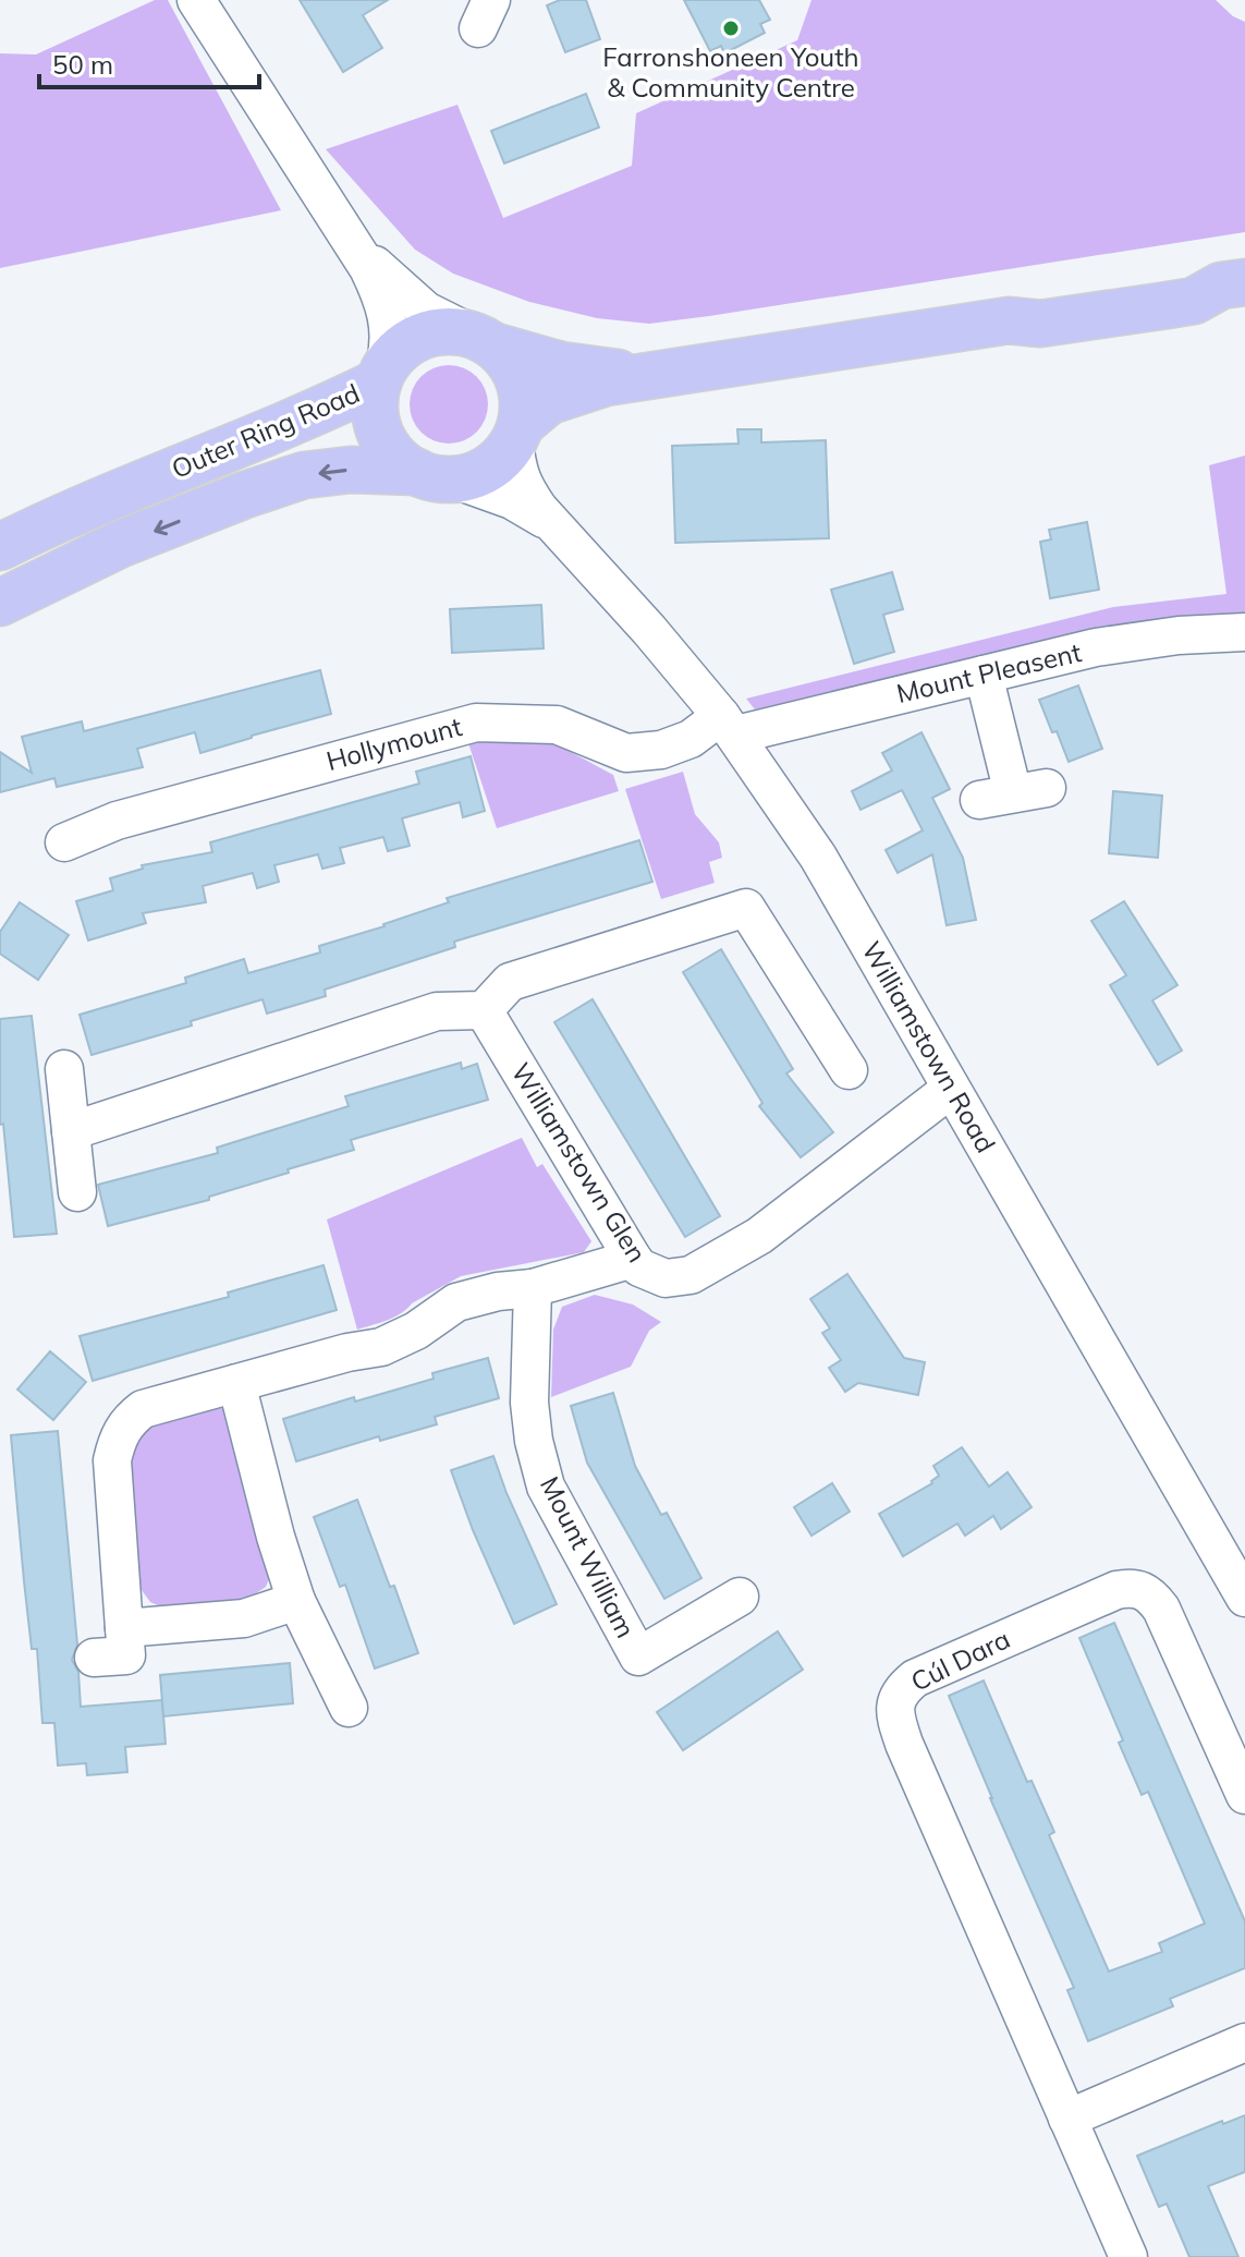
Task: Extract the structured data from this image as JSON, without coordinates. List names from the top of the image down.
{
  "streets": {
    "main road": ["Outer Ring Road"],
    "street": [
      "Mount Pleasent",
      "Hollymount",
      "Williamstown Road",
      "Williamstown Glen",
      "Mount William",
      "Cúl Dara"
    ]
  },
  "crossings": [
    ["Outer Ring Road", "Williamstown Road"],
    ["Mount Pleasent", "Hollymount"],
    ["Mount Pleasent", "Williamstown Road"],
    ["Hollymount", "Williamstown Road"],
    ["Williamstown Road", "Williamstown Glen"]
  ],
  "places": ["Farronshoneen Youth & Community Centre"],
  "scale_bar": "50 m"
}
